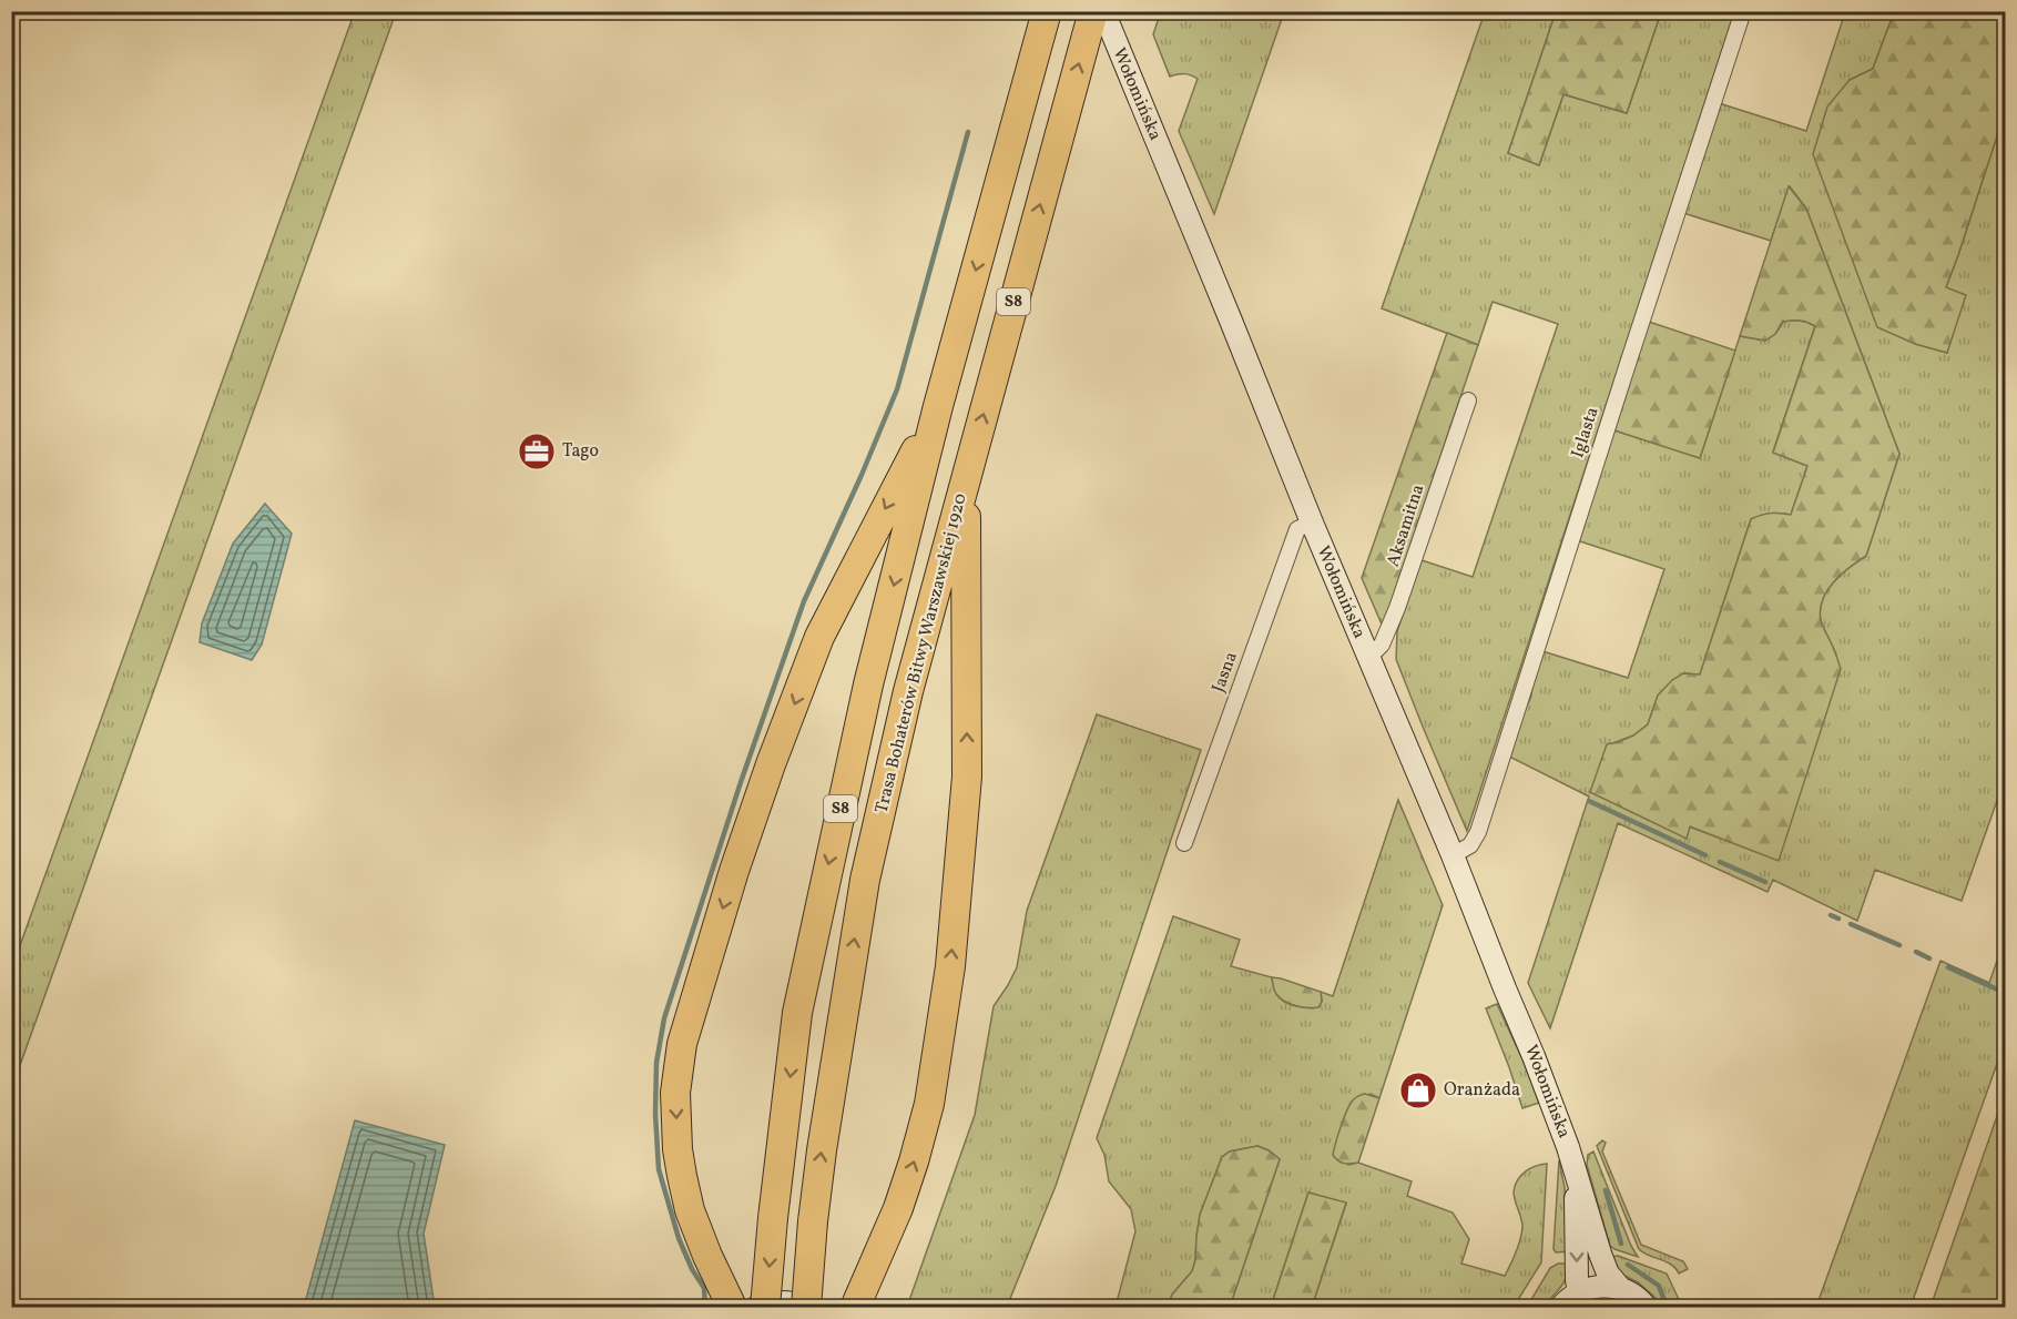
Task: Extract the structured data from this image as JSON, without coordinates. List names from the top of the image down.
{
  "streets": {
    "highway": ["S8", "Trasa Bohaterów Bitwy Warszawskiej 1920"],
    "main road": ["Wołomińska"],
    "street": ["Iglasta", "Aksamitna", "Jasna"]
  },
  "crossings": [
    ["Wołomińska", "Iglasta"],
    ["Wołomińska", "Aksamitna"],
    ["Wołomińska", "Jasna"]
  ],
  "places": {
    "office": ["Tago"],
    "shop": ["Oranżada"]
  }
}
